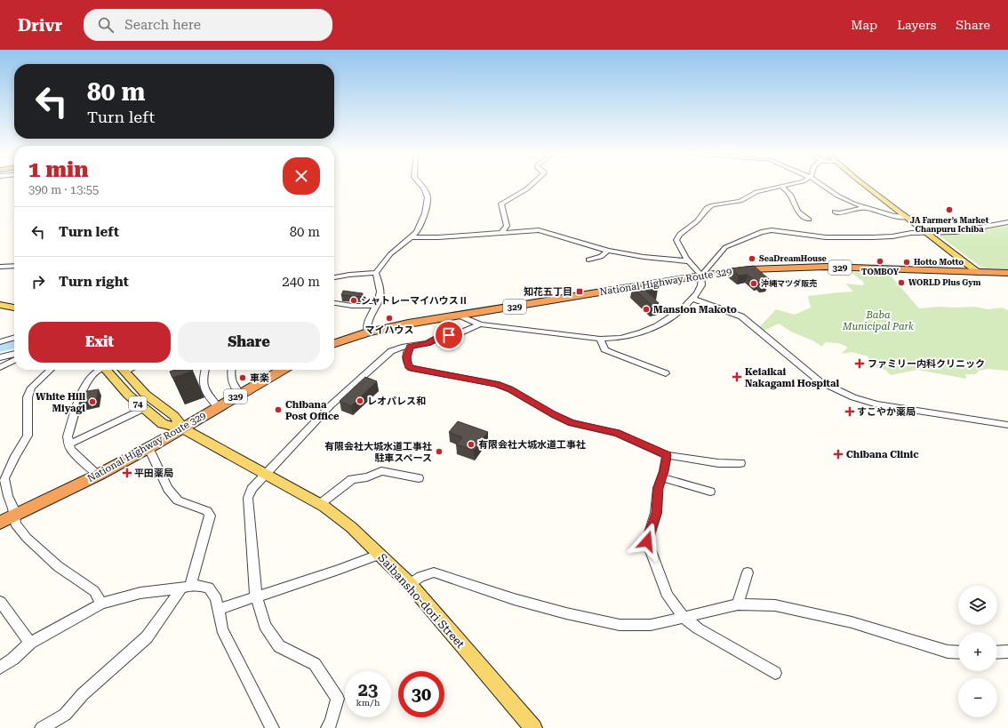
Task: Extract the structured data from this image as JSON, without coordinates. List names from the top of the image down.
{
  "streets": {
    "highway": ["329", "National Highway Route 329"],
    "main road": ["74", "Saibansho-dori Street"]
  },
  "crossings": [
    ["National Highway Route 329", "74"],
    ["National Highway Route 329", "Saibansho-dori Street"],
    ["74", "Saibansho-dori Street"]
  ],
  "parks": ["Baba Municipal Park"],
  "places": {
    "other": [
      "JA Farmer’s Market Chanpuru Ichiba",
      "SeaDreamHouse",
      "TOMBOY",
      "Hotto Motto",
      "WORLD Plus Gym",
      "沖縄マツダ販売",
      "シャトレーマイハウスⅡ",
      "Mansion Makoto",
      "マイハウス",
      "車楽",
      "レオパレス和",
      "White Hill Miyagi",
      "Chibana Post Office",
      "有限会社大城水道工事社",
      "有限会社大城水道工事社 駐車スペース"
    ],
    "transit": ["知花五丁目"],
    "health": [
      "ファミリー内科クリニック",
      "Keiaikai Nakagami Hospital",
      "すこやか薬局",
      "Chibana Clinic",
      "平田薬局"
    ]
  },
  "page": {
    "header": "Drivr",
    "search": "Search here",
    "nav": ["Map", "Layers", "Share"],
    "turn": ["80 m", "Turn left"],
    "heading": ["1 min", "390 m · 13:55"],
    "list": [
      {
        "name": "Turn left",
        "value": "80 m"
      },
      {
        "name": "Turn right",
        "value": "240 m"
      }
    ],
    "buttons": ["Exit", "Share"],
    "map_buttons": ["+", "−"],
    "speed": "23 km/h",
    "limit": "30"
  }
}
